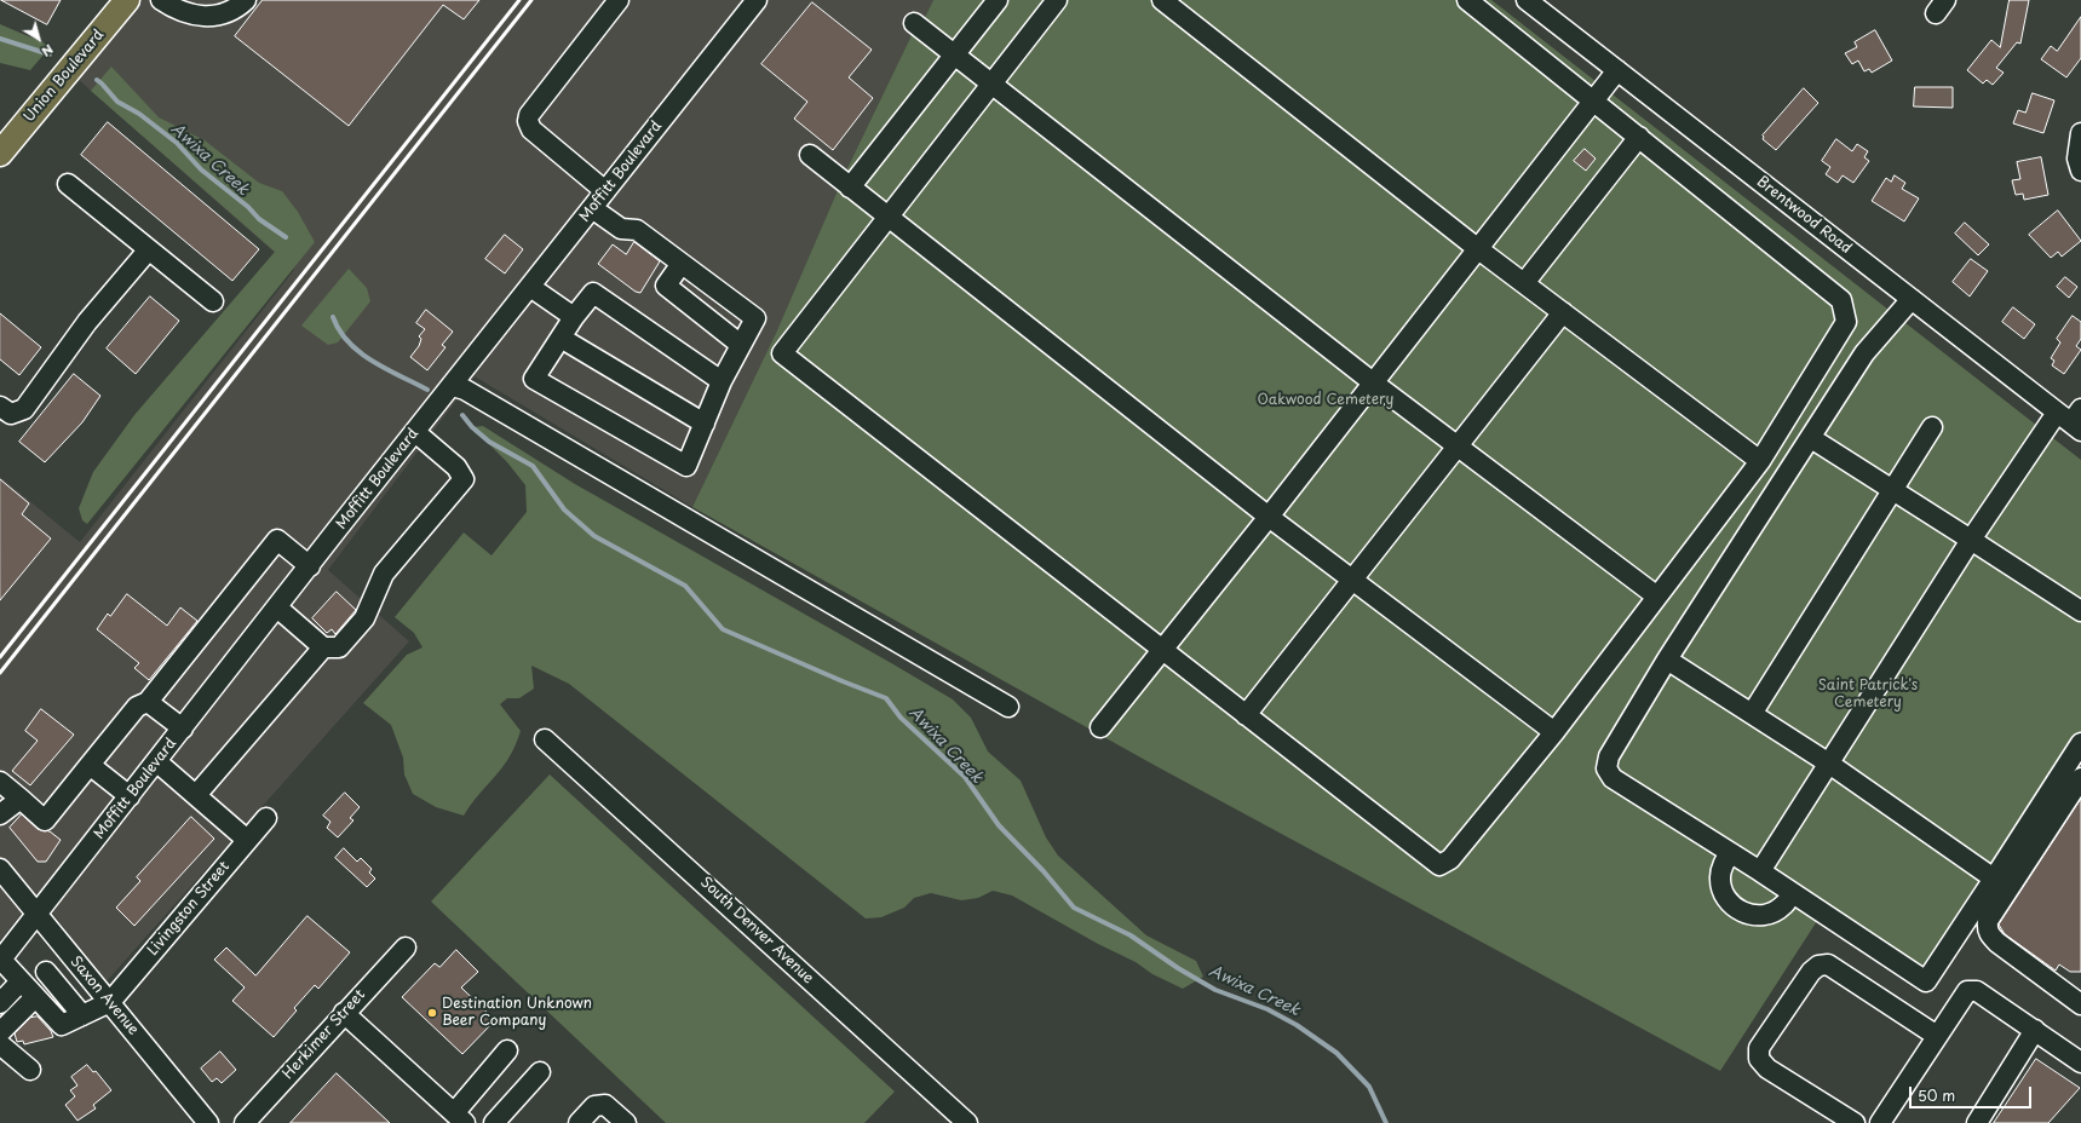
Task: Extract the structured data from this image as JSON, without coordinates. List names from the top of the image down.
{
  "streets": {
    "main road": ["Union Boulevard"],
    "street": [
      "Moffitt Boulevard",
      "Brentwood Road",
      "Livingston Street",
      "South Denver Avenue",
      "Saxon Avenue",
      "Herkimer Street"
    ]
  },
  "crossings": [
    ["Moffitt Boulevard", "Saxon Avenue"],
    ["Livingston Street", "Saxon Avenue"]
  ],
  "water": ["Awixa Creek"],
  "parks": ["Oakwood Cemetery", "Saint Patrick's Cemetery"],
  "places": ["Destination Unknown Beer Company"],
  "scale_bar": "50 m",
  "north": "bottom right"
}
